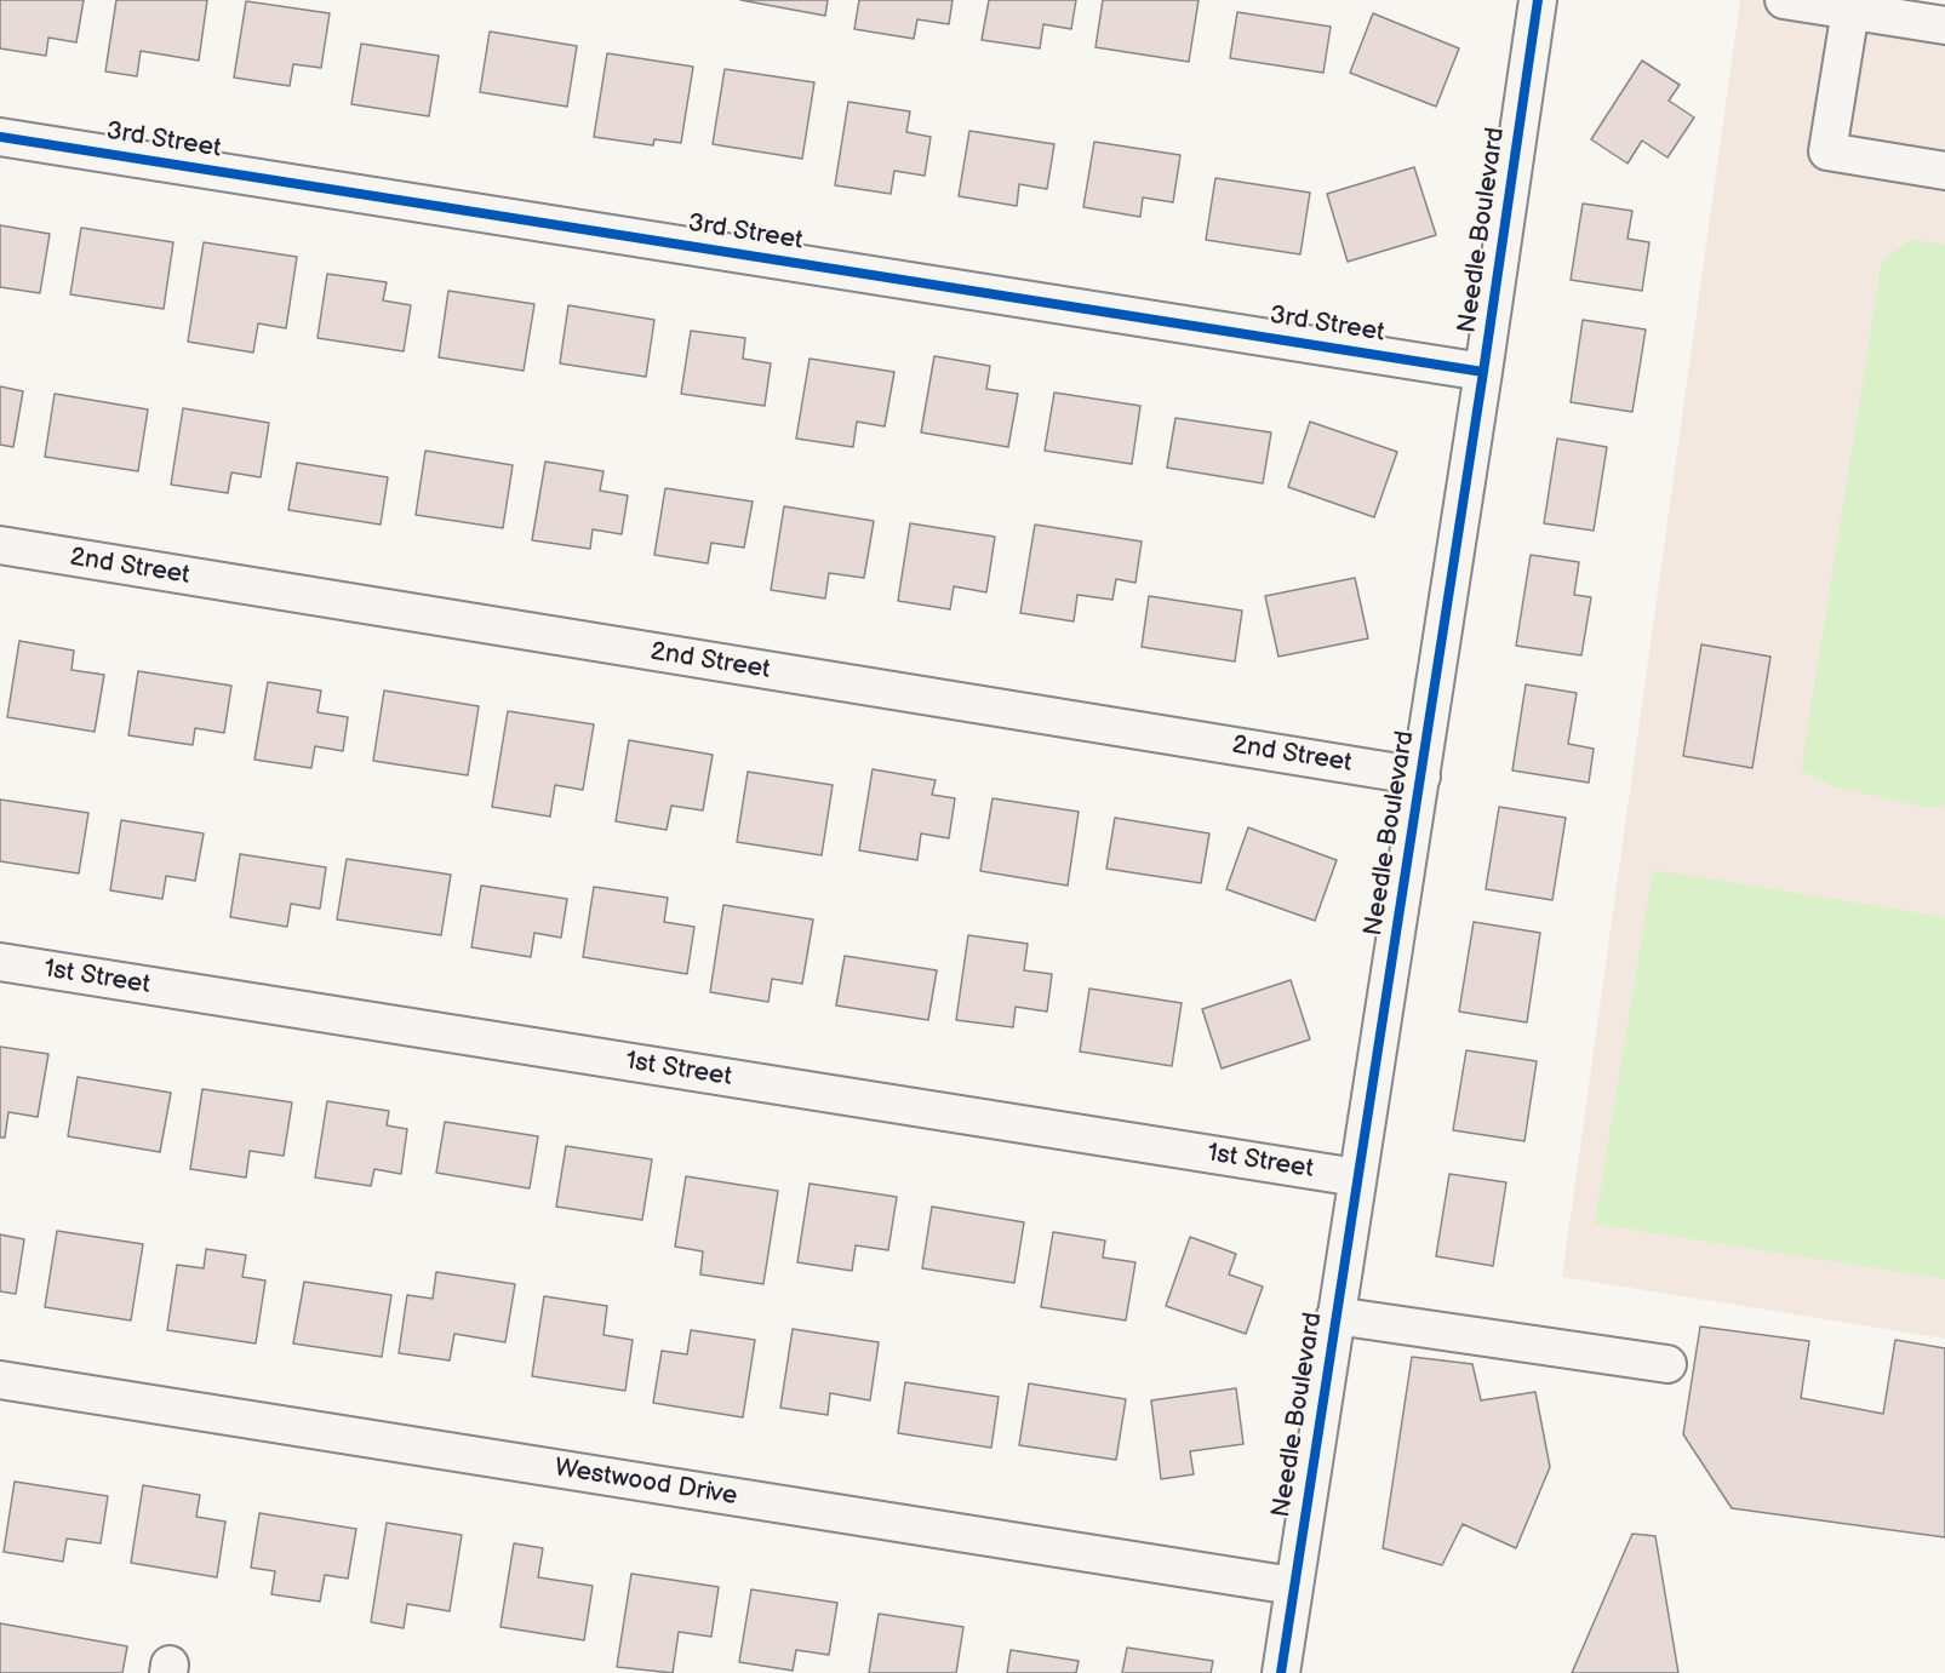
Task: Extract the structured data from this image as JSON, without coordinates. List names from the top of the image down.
{
  "streets": {
    "street": [
      "3rd Street",
      "Needle Boulevard",
      "2nd Street",
      "1st Street",
      "Westwood Drive"
    ]
  },
  "crossings": [
    ["3rd Street", "Needle Boulevard"],
    ["Needle Boulevard", "2nd Street"],
    ["Needle Boulevard", "1st Street"],
    ["Needle Boulevard", "Westwood Drive"]
  ]
}
